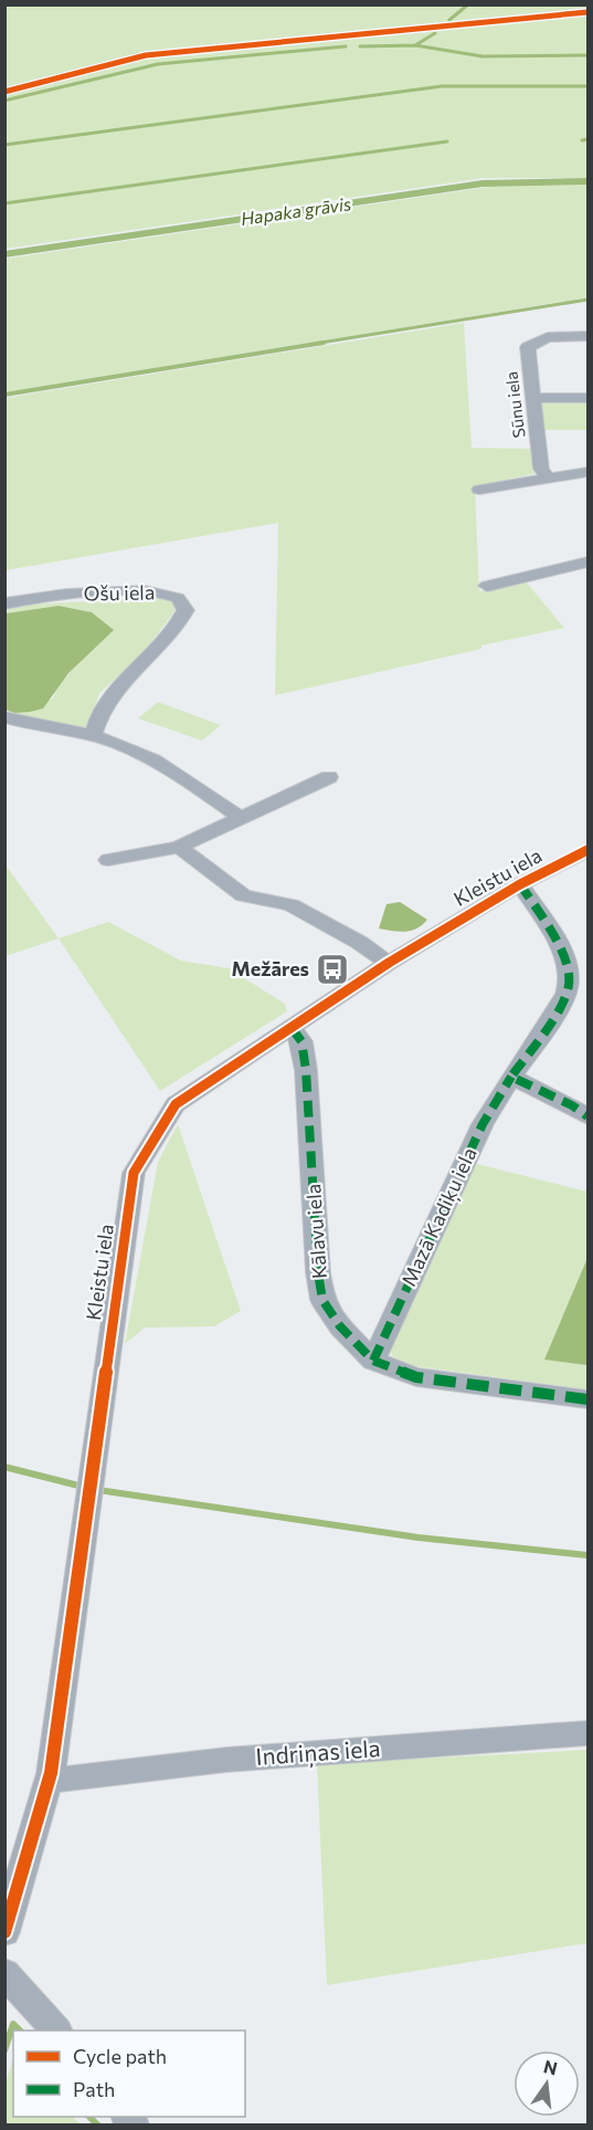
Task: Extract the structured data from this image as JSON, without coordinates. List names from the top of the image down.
{
  "streets": {
    "street": [
      "Sūnu iela",
      "Ošu iela",
      "Kleistu iela",
      "Mazā Kadiķu iela",
      "Kālavu iela",
      "Indriņas iela"
    ]
  },
  "crossings": [
    ["Kleistu iela", "Mazā Kadiķu iela"],
    ["Kleistu iela", "Kālavu iela"],
    ["Kleistu iela", "Indriņas iela"],
    ["Mazā Kadiķu iela", "Kālavu iela"]
  ],
  "water": ["Hapaka grāvis"],
  "places": {
    "bus stop": ["Mežāres"]
  },
  "legend": ["Cycle path", "Path"],
  "north": "top"
}
